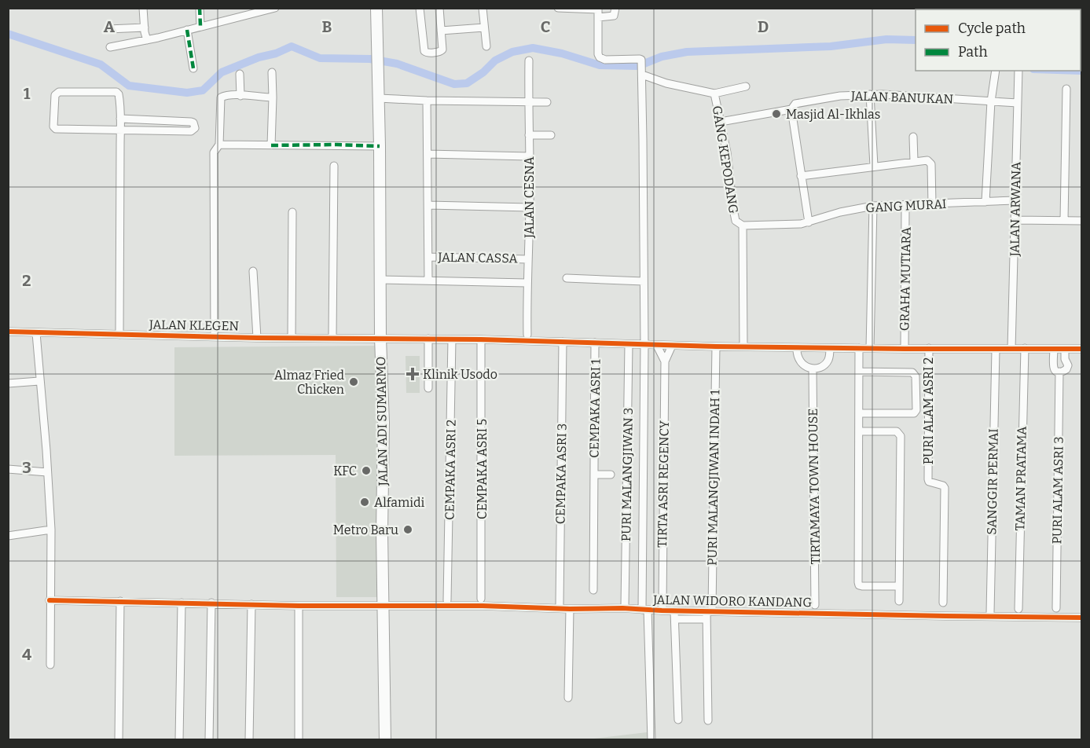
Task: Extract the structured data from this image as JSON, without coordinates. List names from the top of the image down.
{
  "streets": {
    "main road": ["JALAN ADI SUMARMO"],
    "street": [
      "JALAN BANUKAN",
      "GANG KEPODANG",
      "JALAN CESNA",
      "GANG MURAI",
      "JALAN ARWANA",
      "JALAN CASSA",
      "GRAHA MUTIARA",
      "JALAN KLEGEN",
      "CEMPAKA ASRI 1",
      "PURI ALAM ASRI 2",
      "CEMPAKA ASRI 5",
      "CEMPAKA ASRI 2",
      "CEMPAKA ASRI 3",
      "PURI MALANGJIWAN 3",
      "PURI MALANGJIWAN INDAH 1",
      "TAMAN PRATAMA",
      "SANGGIR PERMAI",
      "TIRTA ASRI REGENCY",
      "TIRTAMAYA TOWN HOUSE",
      "PURI ALAM ASRI 3",
      "JALAN WIDORO KANDANG"
    ]
  },
  "crossings": [
    ["JALAN BANUKAN", "GANG KEPODANG"],
    ["JALAN BANUKAN", "JALAN ARWANA"],
    ["GANG KEPODANG", "GANG MURAI"],
    ["JALAN CESNA", "JALAN CASSA"],
    ["GANG MURAI", "JALAN ARWANA"],
    ["JALAN ARWANA", "JALAN KLEGEN"],
    ["GRAHA MUTIARA", "JALAN KLEGEN"],
    ["JALAN KLEGEN", "CEMPAKA ASRI 1"],
    ["JALAN KLEGEN", "PURI ALAM ASRI 2"],
    ["JALAN KLEGEN", "JALAN ADI SUMARMO"],
    ["JALAN KLEGEN", "CEMPAKA ASRI 5"],
    ["JALAN KLEGEN", "CEMPAKA ASRI 2"],
    ["JALAN KLEGEN", "CEMPAKA ASRI 3"],
    ["JALAN KLEGEN", "PURI MALANGJIWAN 3"],
    ["JALAN KLEGEN", "PURI MALANGJIWAN INDAH 1"],
    ["JALAN KLEGEN", "TAMAN PRATAMA"],
    ["JALAN KLEGEN", "SANGGIR PERMAI"],
    ["JALAN KLEGEN", "TIRTA ASRI REGENCY"],
    ["JALAN KLEGEN", "PURI ALAM ASRI 3"],
    ["JALAN ADI SUMARMO", "JALAN WIDORO KANDANG"],
    ["PURI MALANGJIWAN INDAH 1", "JALAN WIDORO KANDANG"]
  ],
  "places": {
    "other": [
      "Masjid Al-Ikhlas",
      "Almaz Fried Chicken",
      "KFC",
      "Alfamidi",
      "Metro Baru"
    ],
    "health": ["Klinik Usodo"]
  },
  "legend": ["Cycle path", "Path"],
  "grid": {
    "columns": [
      "A",
      "B",
      "C",
      "D"
    ],
    "rows": [
      "1",
      "2",
      "3",
      "4"
    ]
  }
}
